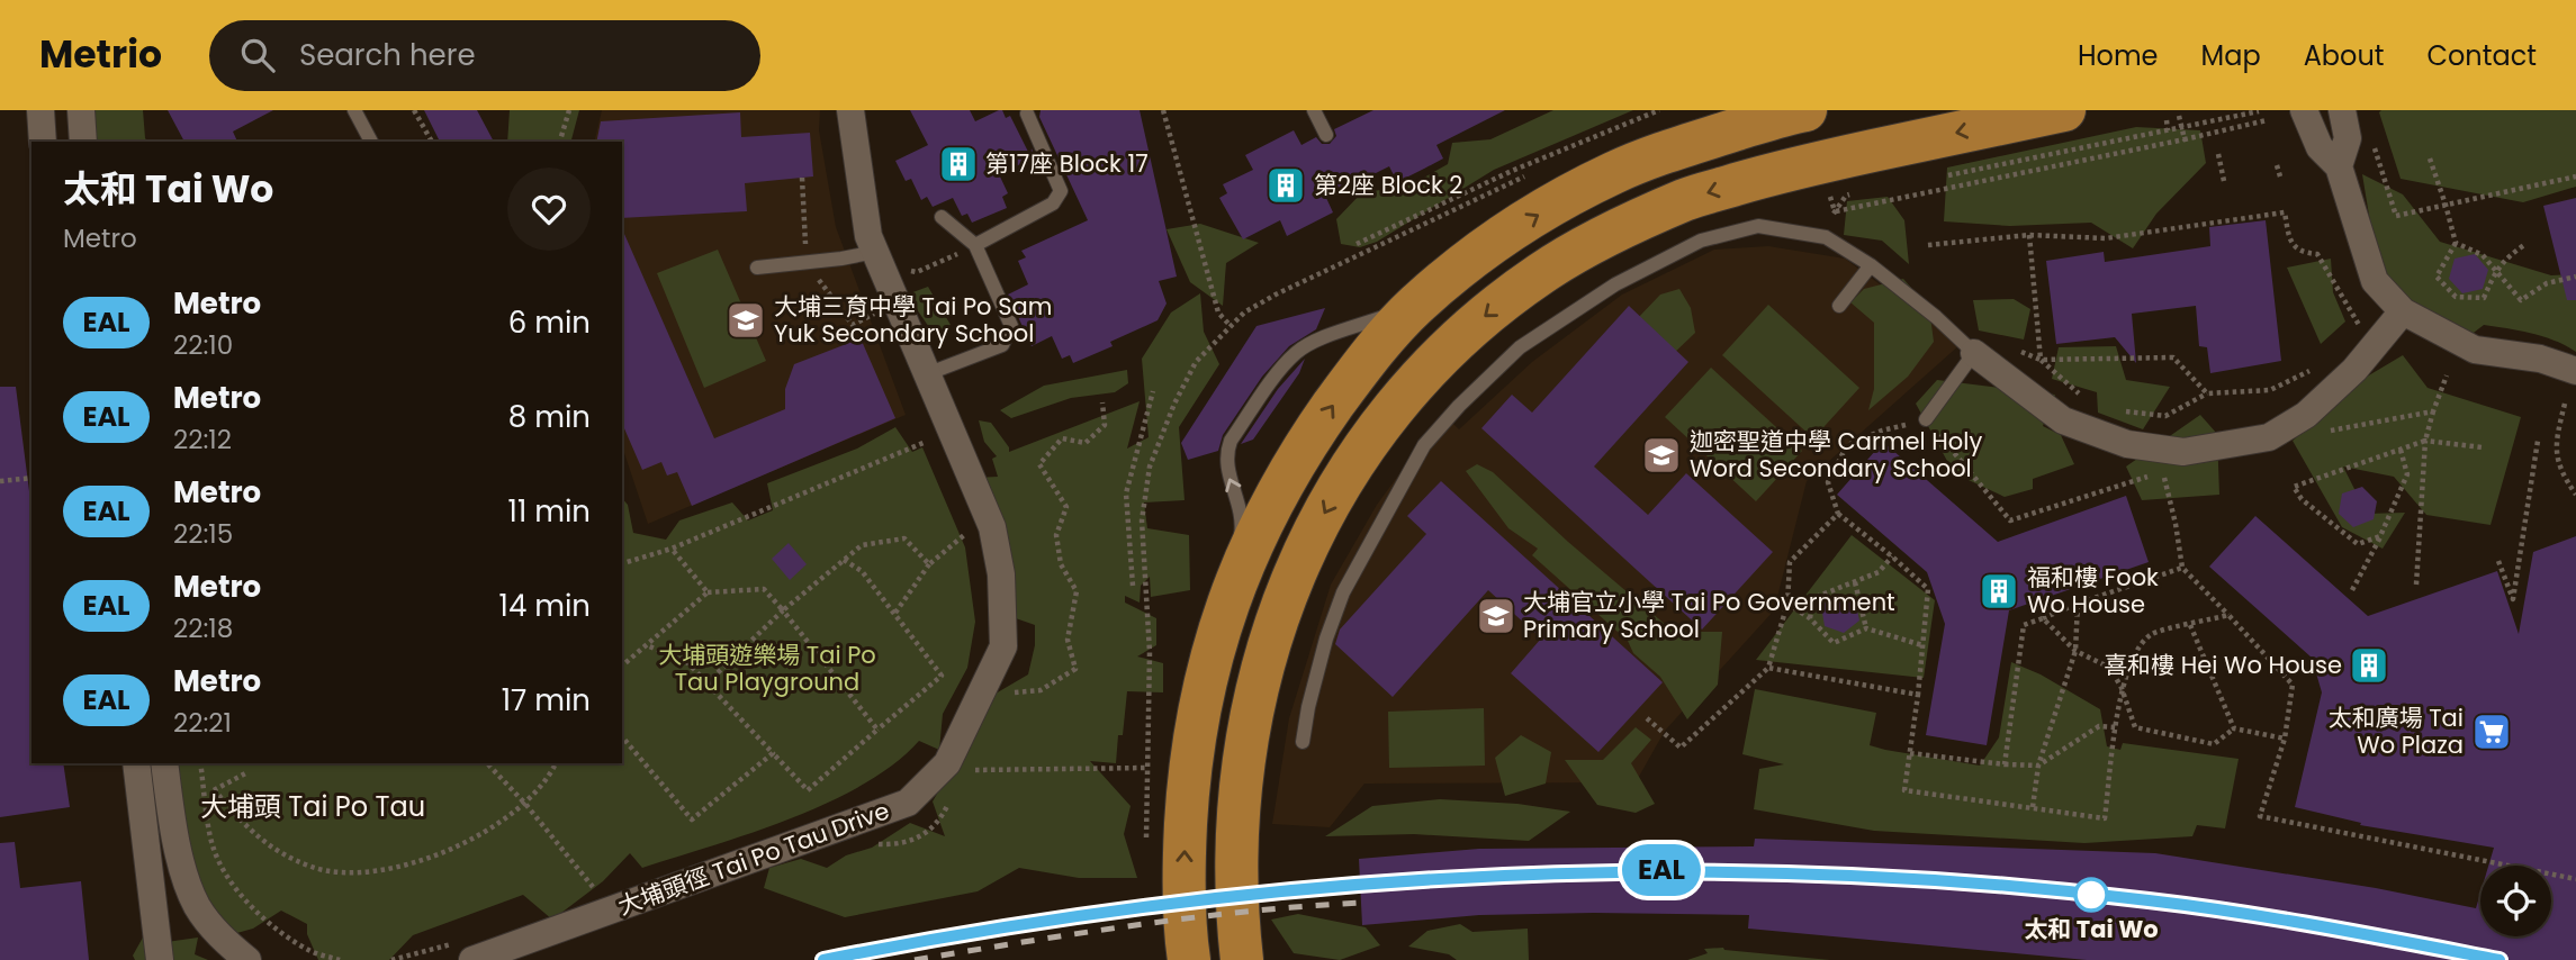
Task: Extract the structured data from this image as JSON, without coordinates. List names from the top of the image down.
{
  "streets": {
    "street": ["大埔頭徑 Tai Po Tau Drive"]
  },
  "districts": ["大埔頭 Tai Po Tau"],
  "parks": ["大埔頭遊樂場 Tai Po Tau Playground"],
  "places": {
    "building": [
      "第17座 Block 17",
      "第2座 Block 2",
      "福和樓 Fook Wo House",
      "喜和樓 Hei Wo House"
    ],
    "school or university": ["大埔三育中學 Tai Po Sam Yuk Secondary School", "迦密聖道中學 Carmel Holy Word Secondary School", "大埔官立小學 Tai Po Government Primary School"],
    "supermarket": ["太和廣場 Tai Wo Plaza"],
    "other": ["太和 Tai Wo"]
  },
  "lines": ["metro line EAL"],
  "page": {
    "header": "Metrio",
    "search": "Search here",
    "nav": [
      "Home",
      "Map",
      "About",
      "Contact"
    ],
    "on_map": "EAL",
    "heading": ["太和 Tai Wo", "Metro"],
    "list": [
      {
        "mark": "EAL",
        "name": "Metro",
        "note": "22:10",
        "value": "6 min"
      },
      {
        "mark": "EAL",
        "name": "Metro",
        "note": "22:12",
        "value": "8 min"
      },
      {
        "mark": "EAL",
        "name": "Metro",
        "note": "22:15",
        "value": "11 min"
      },
      {
        "mark": "EAL",
        "name": "Metro",
        "note": "22:18",
        "value": "14 min"
      },
      {
        "mark": "EAL",
        "name": "Metro",
        "note": "22:21",
        "value": "17 min"
      }
    ]
  }
}
